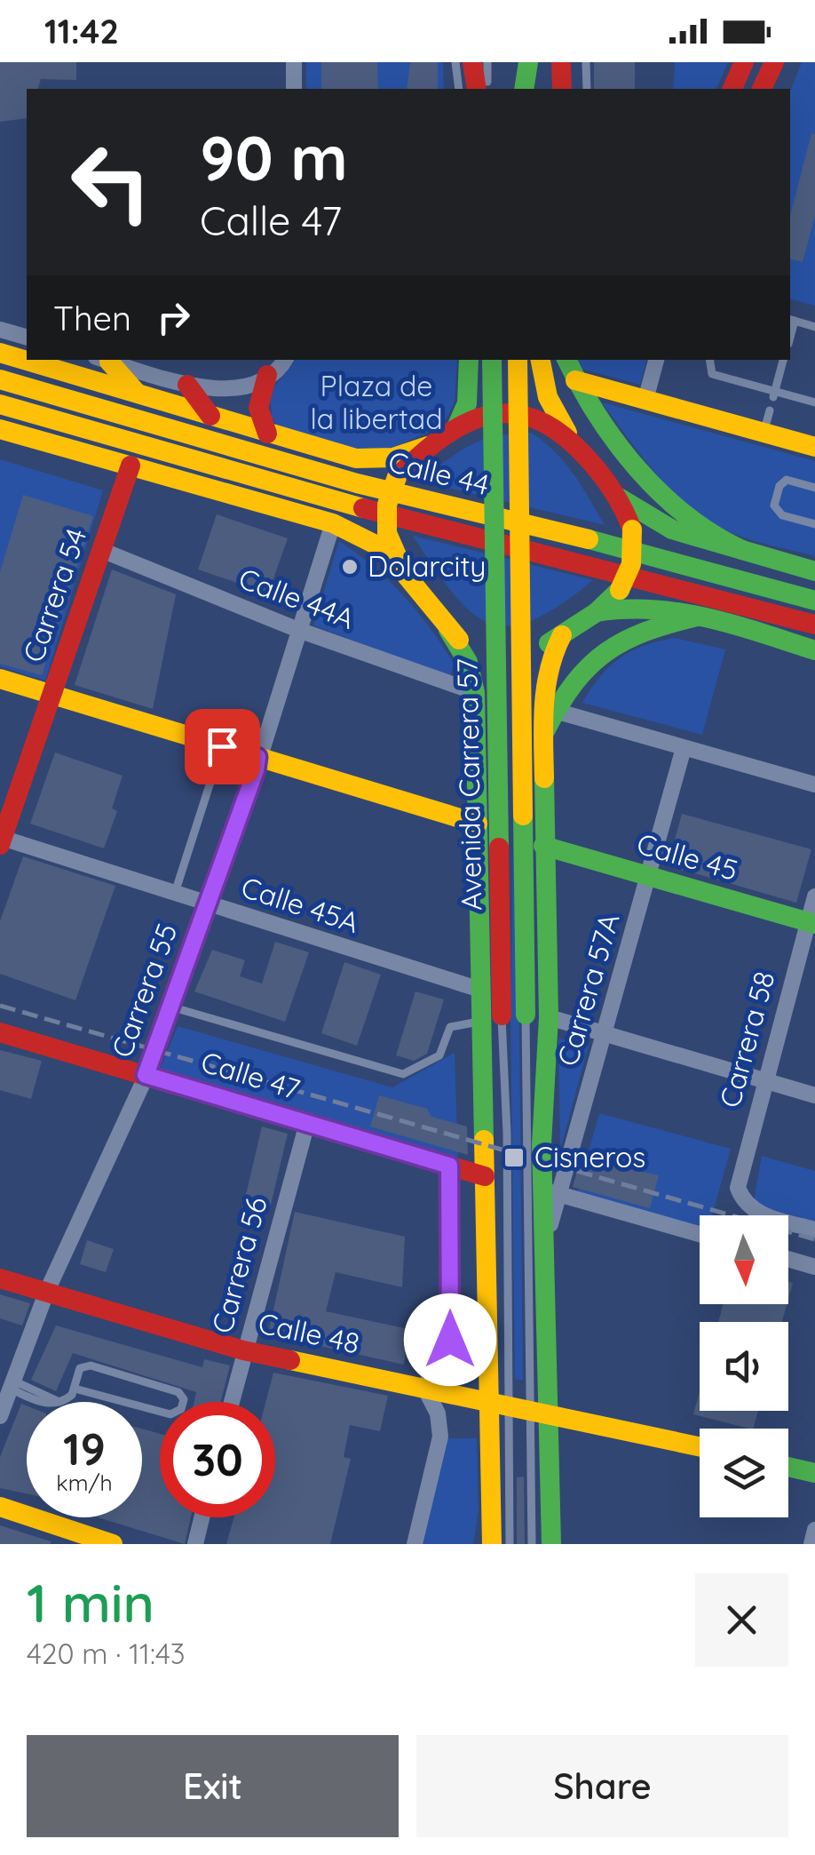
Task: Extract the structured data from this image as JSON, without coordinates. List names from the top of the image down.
{
  "streets": {
    "main road": [
      "Calle 44",
      "Carrera 54",
      "Avenida Carrera 57",
      "Calle 45",
      "Calle 47",
      "Calle 48"
    ],
    "street": [
      "Calle 44A",
      "Calle 45A",
      "Carrera 57A",
      "Carrera 55",
      "Carrera 58",
      "Carrera 56"
    ]
  },
  "crossings": [
    ["Calle 44", "Avenida Carrera 57"],
    ["Carrera 54", "Calle 44A"],
    ["Carrera 54", "Calle 45A"],
    ["Calle 44A", "Avenida Carrera 57"],
    ["Calle 44A", "Carrera 55"],
    ["Avenida Carrera 57", "Calle 45"],
    ["Avenida Carrera 57", "Calle 45A"],
    ["Avenida Carrera 57", "Carrera 57A"],
    ["Avenida Carrera 57", "Calle 47"],
    ["Avenida Carrera 57", "Calle 48"],
    ["Calle 45", "Carrera 57A"],
    ["Calle 45", "Carrera 58"],
    ["Calle 45A", "Carrera 55"],
    ["Carrera 55", "Calle 47"],
    ["Carrera 55", "Calle 48"],
    ["Calle 47", "Carrera 56"],
    ["Carrera 56", "Calle 48"]
  ],
  "parks": ["Plaza de la libertad"],
  "places": {
    "other": ["Dolarcity"],
    "transit": ["Cisneros"]
  },
  "north": "bottom",
  "page": {
    "status": "11:42",
    "turn": ["90 m", "Calle 47"],
    "then": "Then",
    "speed": "19 km/h",
    "limit": "30",
    "heading": ["1 min", "420 m · 11:43"],
    "buttons": ["Exit", "Share"]
  }
}
